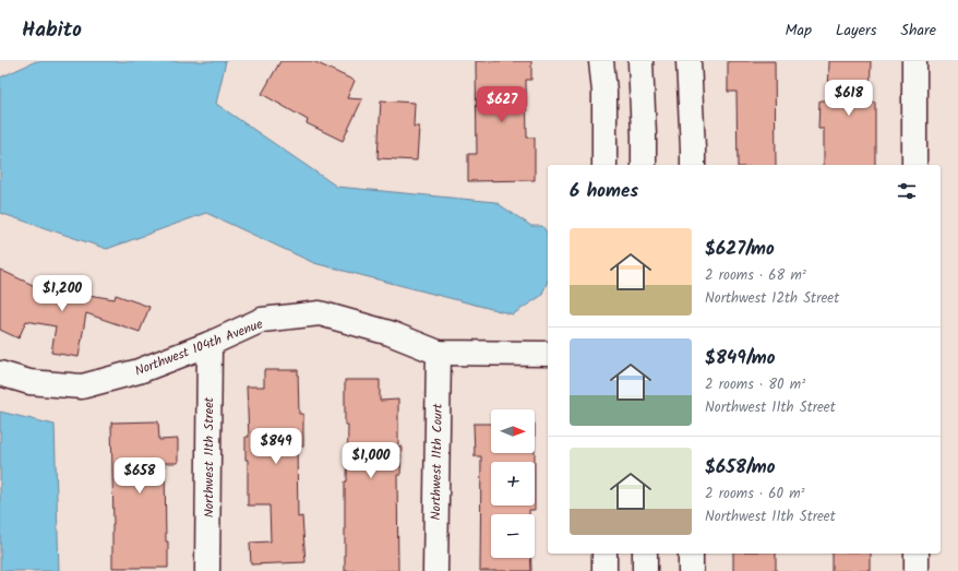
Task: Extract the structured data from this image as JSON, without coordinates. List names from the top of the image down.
{
  "streets": {
    "street": ["Northwest 104th Avenue", "Northwest 11th Street", "Northwest 11th Court"]
  },
  "crossings": [
    ["Northwest 104th Avenue", "Northwest 11th Street"],
    ["Northwest 104th Avenue", "Northwest 11th Court"]
  ],
  "north": "right",
  "page": {
    "header": "Habito",
    "nav": ["Map", "Layers", "Share"],
    "price": [
      "$618",
      "$627",
      "$1,200",
      "$849",
      "$1,000",
      "$658"
    ],
    "heading": "6 homes",
    "list": [
      {
        "name": "$627/mo",
        "note": "2 rooms · 68 m² · Northwest 12th Street"
      },
      {
        "name": "$849/mo",
        "note": "2 rooms · 80 m² · Northwest 11th Street"
      },
      {
        "name": "$658/mo",
        "note": "2 rooms · 60 m² · Northwest 11th Street"
      }
    ],
    "map_buttons": ["+", "−"]
  }
}
